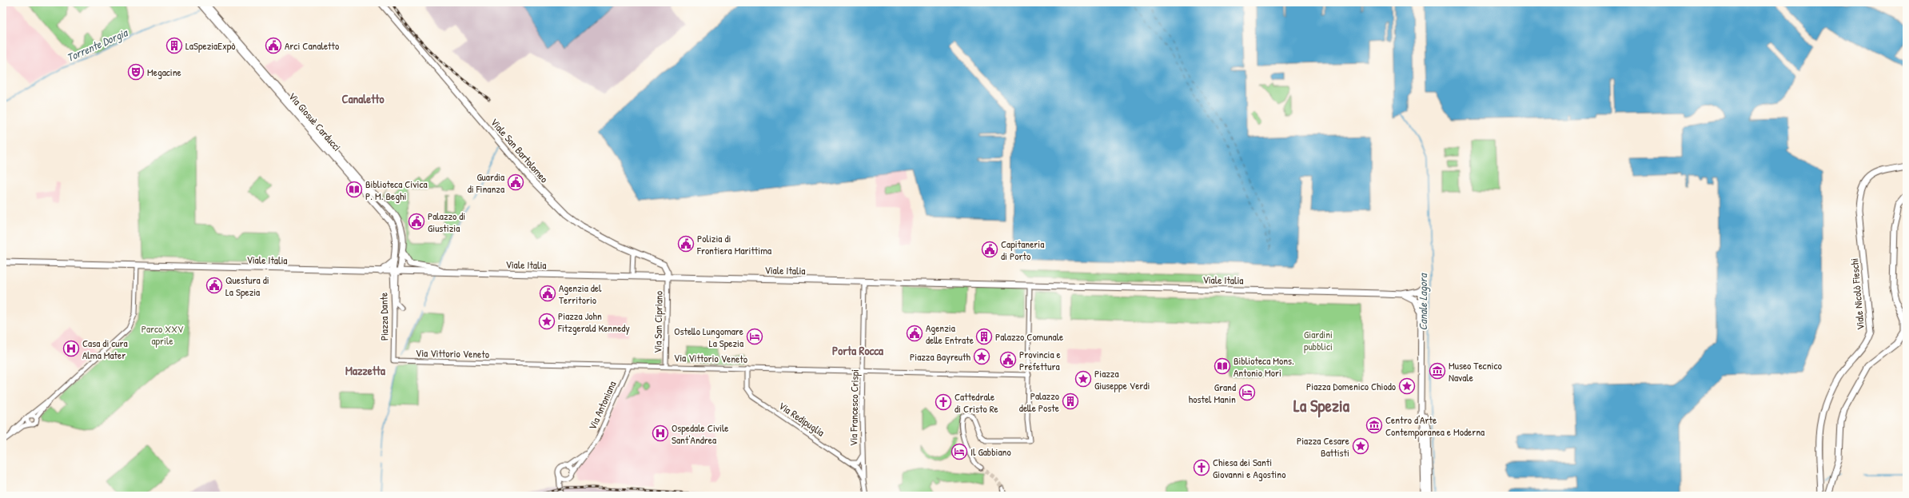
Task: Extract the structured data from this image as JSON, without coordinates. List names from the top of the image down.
{
  "streets": {
    "main road": [
      "Via Giosuè Carducci",
      "Viale San Bartolomeo",
      "Viale Italia",
      "Viale Nicolò Fieschi"
    ],
    "street": [
      "Piazza Dante",
      "Via San Cipriano",
      "Via Vittorio Veneto",
      "Via Antoniana",
      "Via Francesco Crispi",
      "Via Redipuglia"
    ]
  },
  "crossings": [
    ["Via Giosuè Carducci", "Viale Italia"],
    ["Via Giosuè Carducci", "Piazza Dante"],
    ["Viale San Bartolomeo", "Viale Italia"],
    ["Viale San Bartolomeo", "Via San Cipriano"],
    ["Viale Italia", "Piazza Dante"],
    ["Viale Italia", "Via San Cipriano"],
    ["Viale Italia", "Via Francesco Crispi"],
    ["Piazza Dante", "Via Vittorio Veneto"],
    ["Via San Cipriano", "Via Vittorio Veneto"],
    ["Via Vittorio Veneto", "Via Antoniana"],
    ["Via Vittorio Veneto", "Via Francesco Crispi"],
    ["Via Vittorio Veneto", "Via Redipuglia"],
    ["Via Francesco Crispi", "Via Redipuglia"]
  ],
  "districts": [
    "Canaletto",
    "Porta Rocca",
    "Mazzetta",
    "La Spezia"
  ],
  "water": ["Torrente Dorgia", "Canale Lagora"],
  "parks": ["Parco XXV aprile", "Giardini pubblici"],
  "places": {
    "building": ["LaSpeziaExpò", "Palazzo Comunale", "Palazzo delle Poste"],
    "public building": [
      "Arci Canaletto",
      "Guardia di Finanza",
      "Palazzo di Giustizia",
      "Polizia di Frontiera Marittima",
      "Capitaneria di Porto",
      "Questura di La Spezia",
      "Agenzia del Territorio",
      "Agenzia delle Entrate",
      "Provincia e Prefettura"
    ],
    "theatre": ["Megacine"],
    "library": ["Biblioteca Civica P. M. Beghi", "Biblioteca Mons. Antonio Mori"],
    "place": [
      "Piazza John Fitzgerald Kennedy",
      "Piazza Bayreuth",
      "Piazza Giuseppe Verdi",
      "Piazza Domenico Chiodo",
      "Piazza Cesare Battisti"
    ],
    "hotel": ["Ostello Lungomare La Spezia", "Grand hostel Manin", "Il Gabbiano"],
    "hospital": ["Casa di cura Alma Mater", "Ospedale Civile Sant'Andrea"],
    "museum": ["Museo Tecnico Navale", "Centro d'Arte Contemporanea e Moderna"],
    "church": ["Cattedrale di Cristo Re", "Chiesa dei Santi Giovanni e Agostino"]
  }
}
